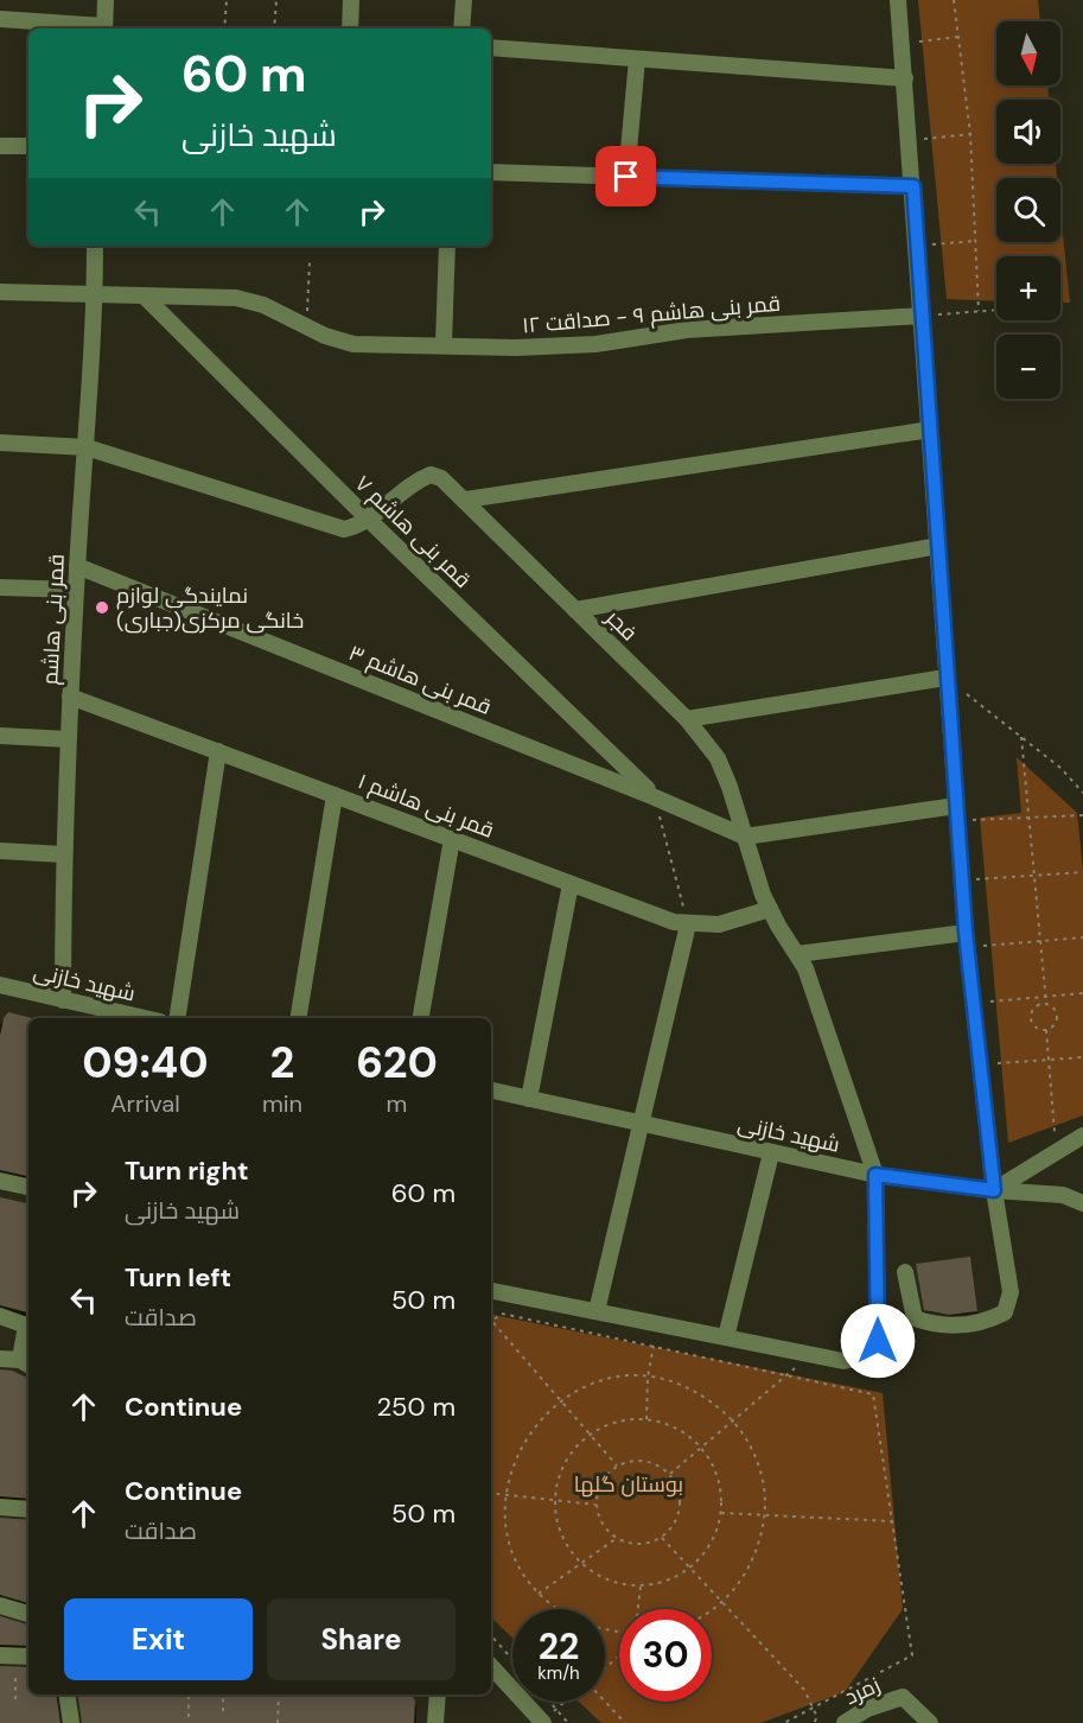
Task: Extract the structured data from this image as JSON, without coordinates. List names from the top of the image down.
{
  "streets": {
    "street": [
      "قمر بنی هاشم ۹ - صداقت ۱۲",
      "قمر بنی هاشم ۷",
      "قمر بنی هاشم",
      "فجر",
      "قمر بنی هاشم ۳",
      "قمر بنی هاشم ۱",
      "شهید خازنی",
      "زمرد"
    ]
  },
  "crossings": [
    ["قمر بنی هاشم ۹ - صداقت ۱۲", "قمر بنی هاشم ۷"],
    ["قمر بنی هاشم ۹ - صداقت ۱۲", "قمر بنی هاشم"],
    ["قمر بنی هاشم ۷", "فجر"],
    ["قمر بنی هاشم ۷", "قمر بنی هاشم ۳"],
    ["قمر بنی هاشم", "قمر بنی هاشم ۳"],
    ["قمر بنی هاشم", "قمر بنی هاشم ۱"],
    ["قمر بنی هاشم", "شهید خازنی"],
    ["فجر", "قمر بنی هاشم ۳"],
    ["فجر", "قمر بنی هاشم ۱"],
    ["فجر", "شهید خازنی"]
  ],
  "parks": ["بوستان گلها"],
  "places": ["نمایندگی لوازم خانگی مرکزی(جباری)"],
  "north": "bottom",
  "page": {
    "map_buttons": ["+", "−"],
    "turn": ["60 m", "شهید خازنی"],
    "eta": [
      "09:40",
      "Arrival",
      "2",
      "min",
      "620",
      "m"
    ],
    "list": [
      {
        "name": "Turn right",
        "note": "شهید خازنی",
        "value": "60 m"
      },
      {
        "name": "Turn left",
        "note": "صداقت",
        "value": "50 m"
      },
      {
        "name": "Continue",
        "value": "250 m"
      },
      {
        "name": "Continue",
        "note": "صداقت",
        "value": "50 m"
      }
    ],
    "buttons": ["Exit", "Share"],
    "speed": "22 km/h",
    "limit": "30"
  }
}
